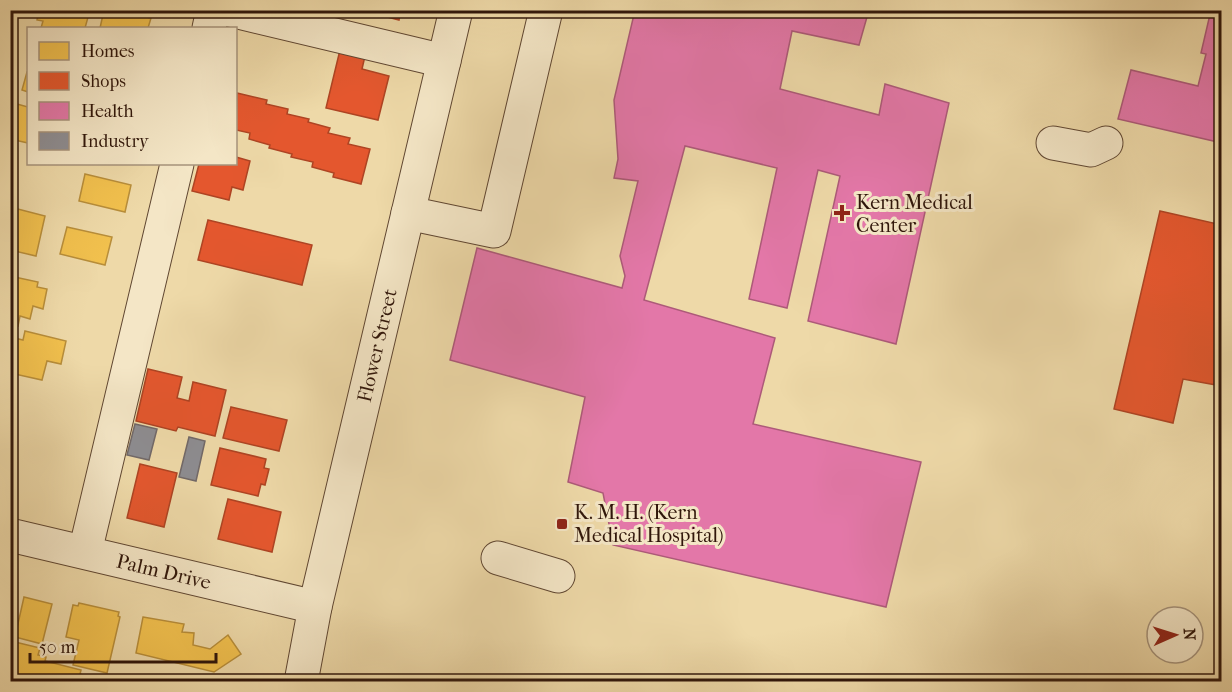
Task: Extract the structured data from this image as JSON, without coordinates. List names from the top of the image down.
{
  "streets": {
    "street": ["Flower Street", "Palm Drive"]
  },
  "crossings": [
    ["Flower Street", "Palm Drive"]
  ],
  "places": {
    "health": ["Kern Medical Center"],
    "transit": ["K. M. H. (Kern Medical Hospital)"]
  },
  "legend": [
    "Homes",
    "Shops",
    "Health",
    "Industry"
  ],
  "scale_bar": "50 m",
  "north": "right"
}
